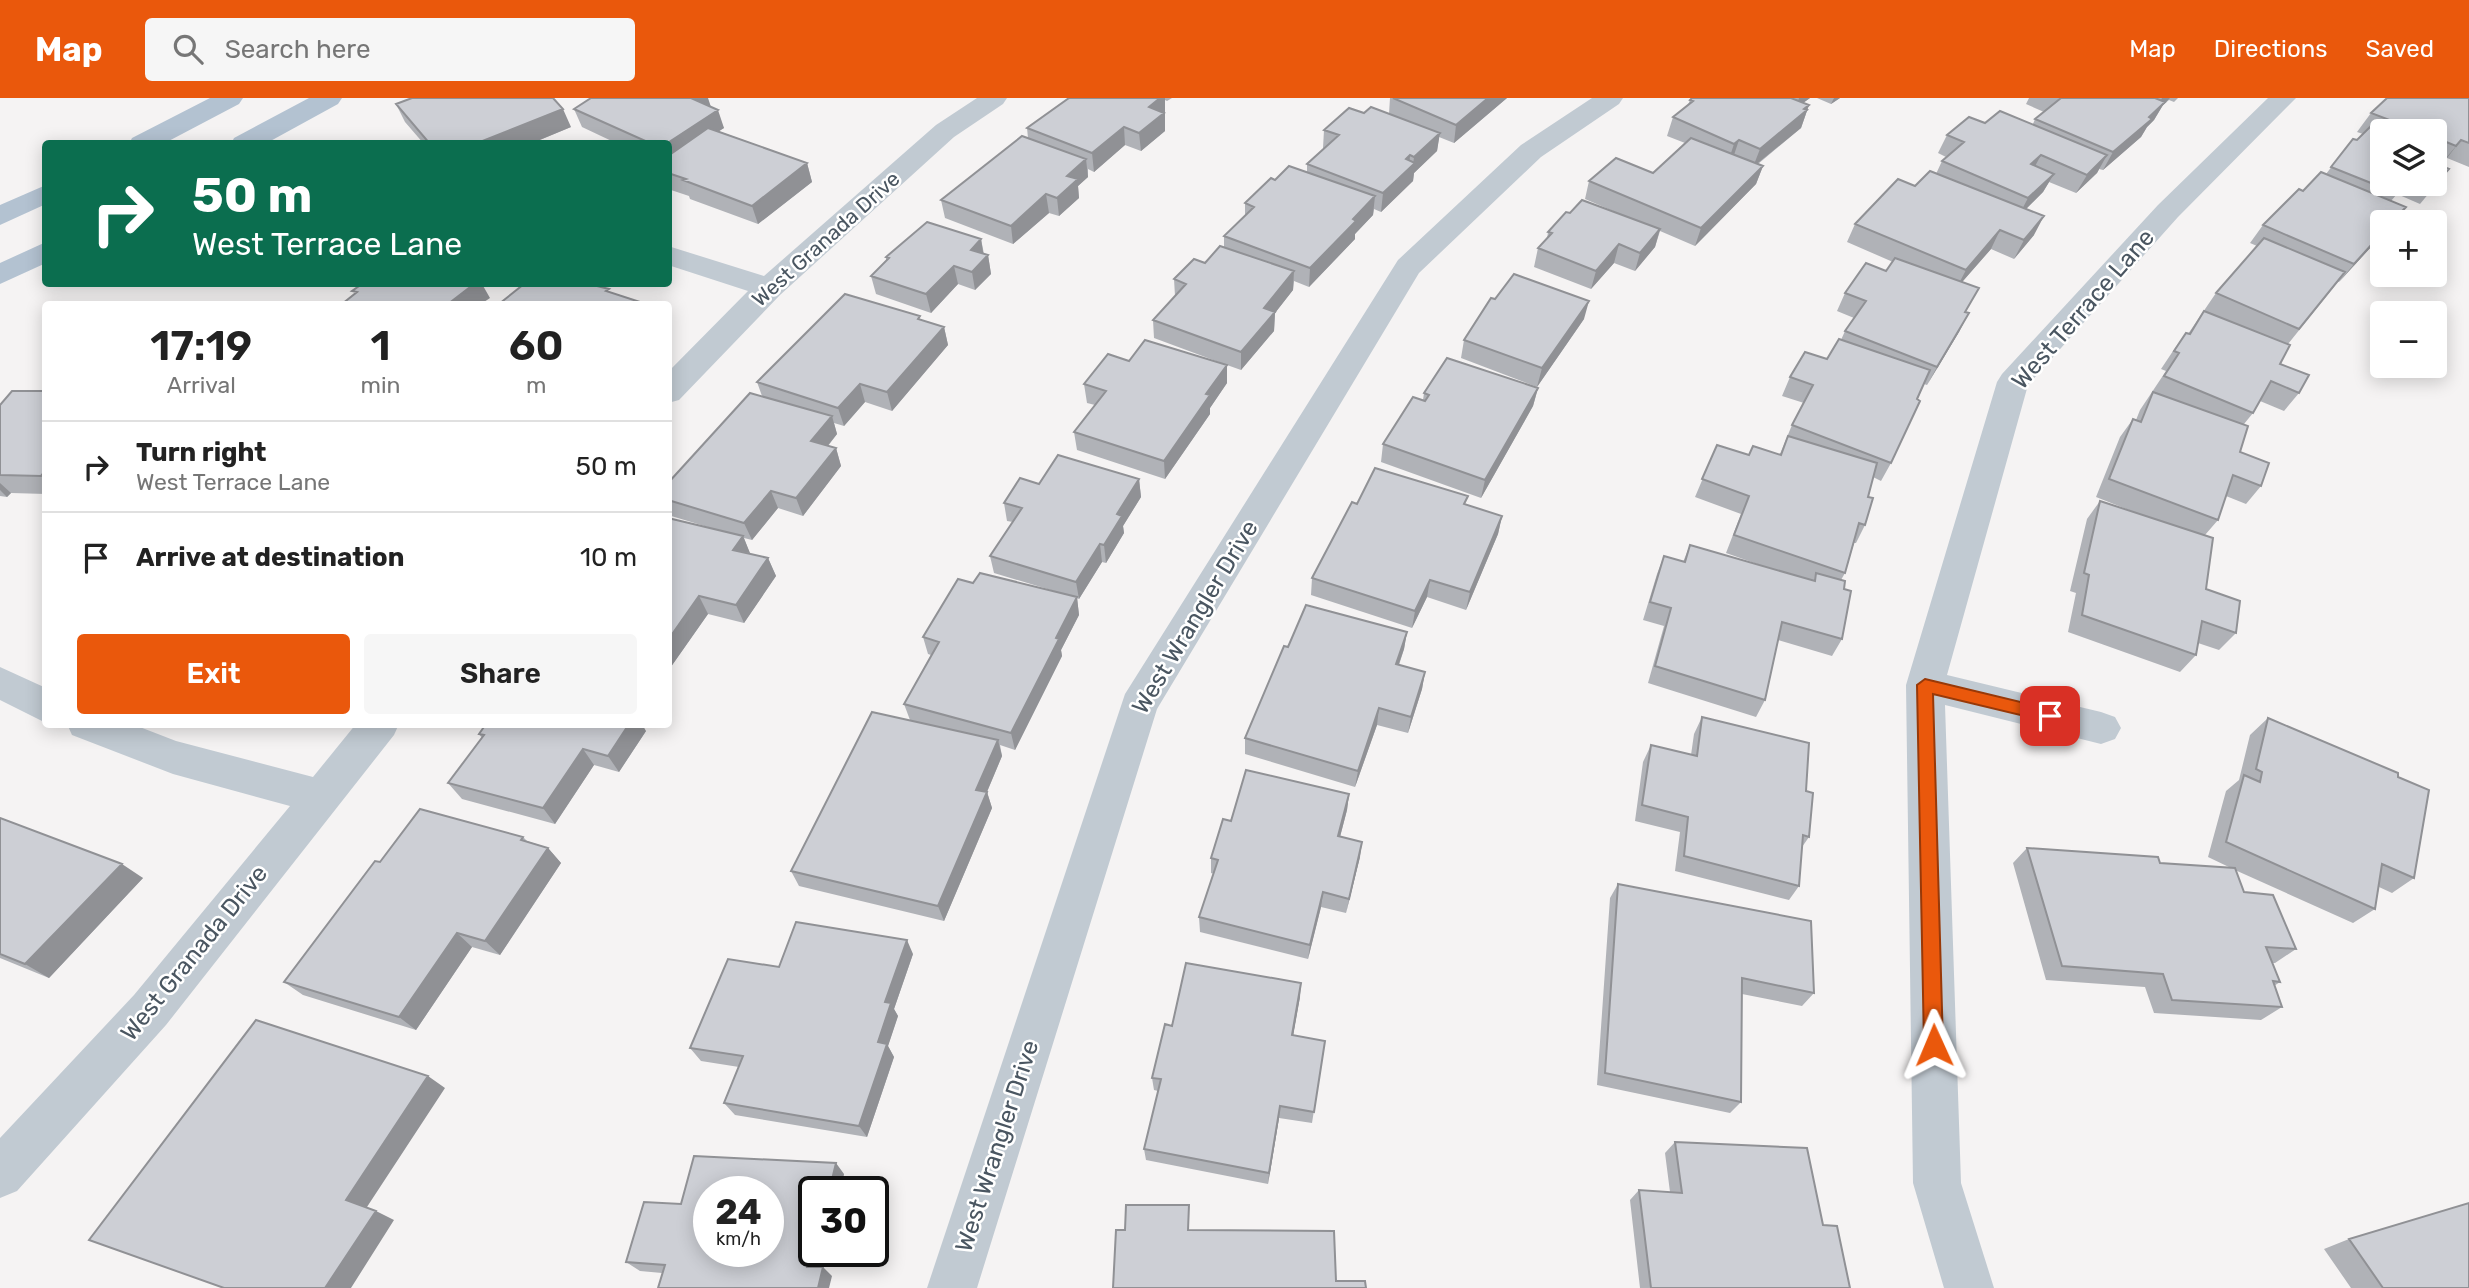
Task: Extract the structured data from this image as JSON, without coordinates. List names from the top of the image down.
{
  "streets": {
    "street": ["West Granada Drive", "West Terrace Lane", "West Wrangler Drive"]
  },
  "page": {
    "header": "Map",
    "search": "Search here",
    "nav": ["Map", "Directions", "Saved"],
    "map_buttons": ["+", "−"],
    "turn": ["50 m", "West Terrace Lane"],
    "eta": [
      "17:19",
      "Arrival",
      "1",
      "min",
      "60",
      "m"
    ],
    "list": [
      {
        "name": "Turn right",
        "note": "West Terrace Lane",
        "value": "50 m"
      },
      {
        "name": "Arrive at destination",
        "value": "10 m"
      }
    ],
    "buttons": ["Exit", "Share"],
    "speed": "24 km/h",
    "limit": "30"
  }
}
